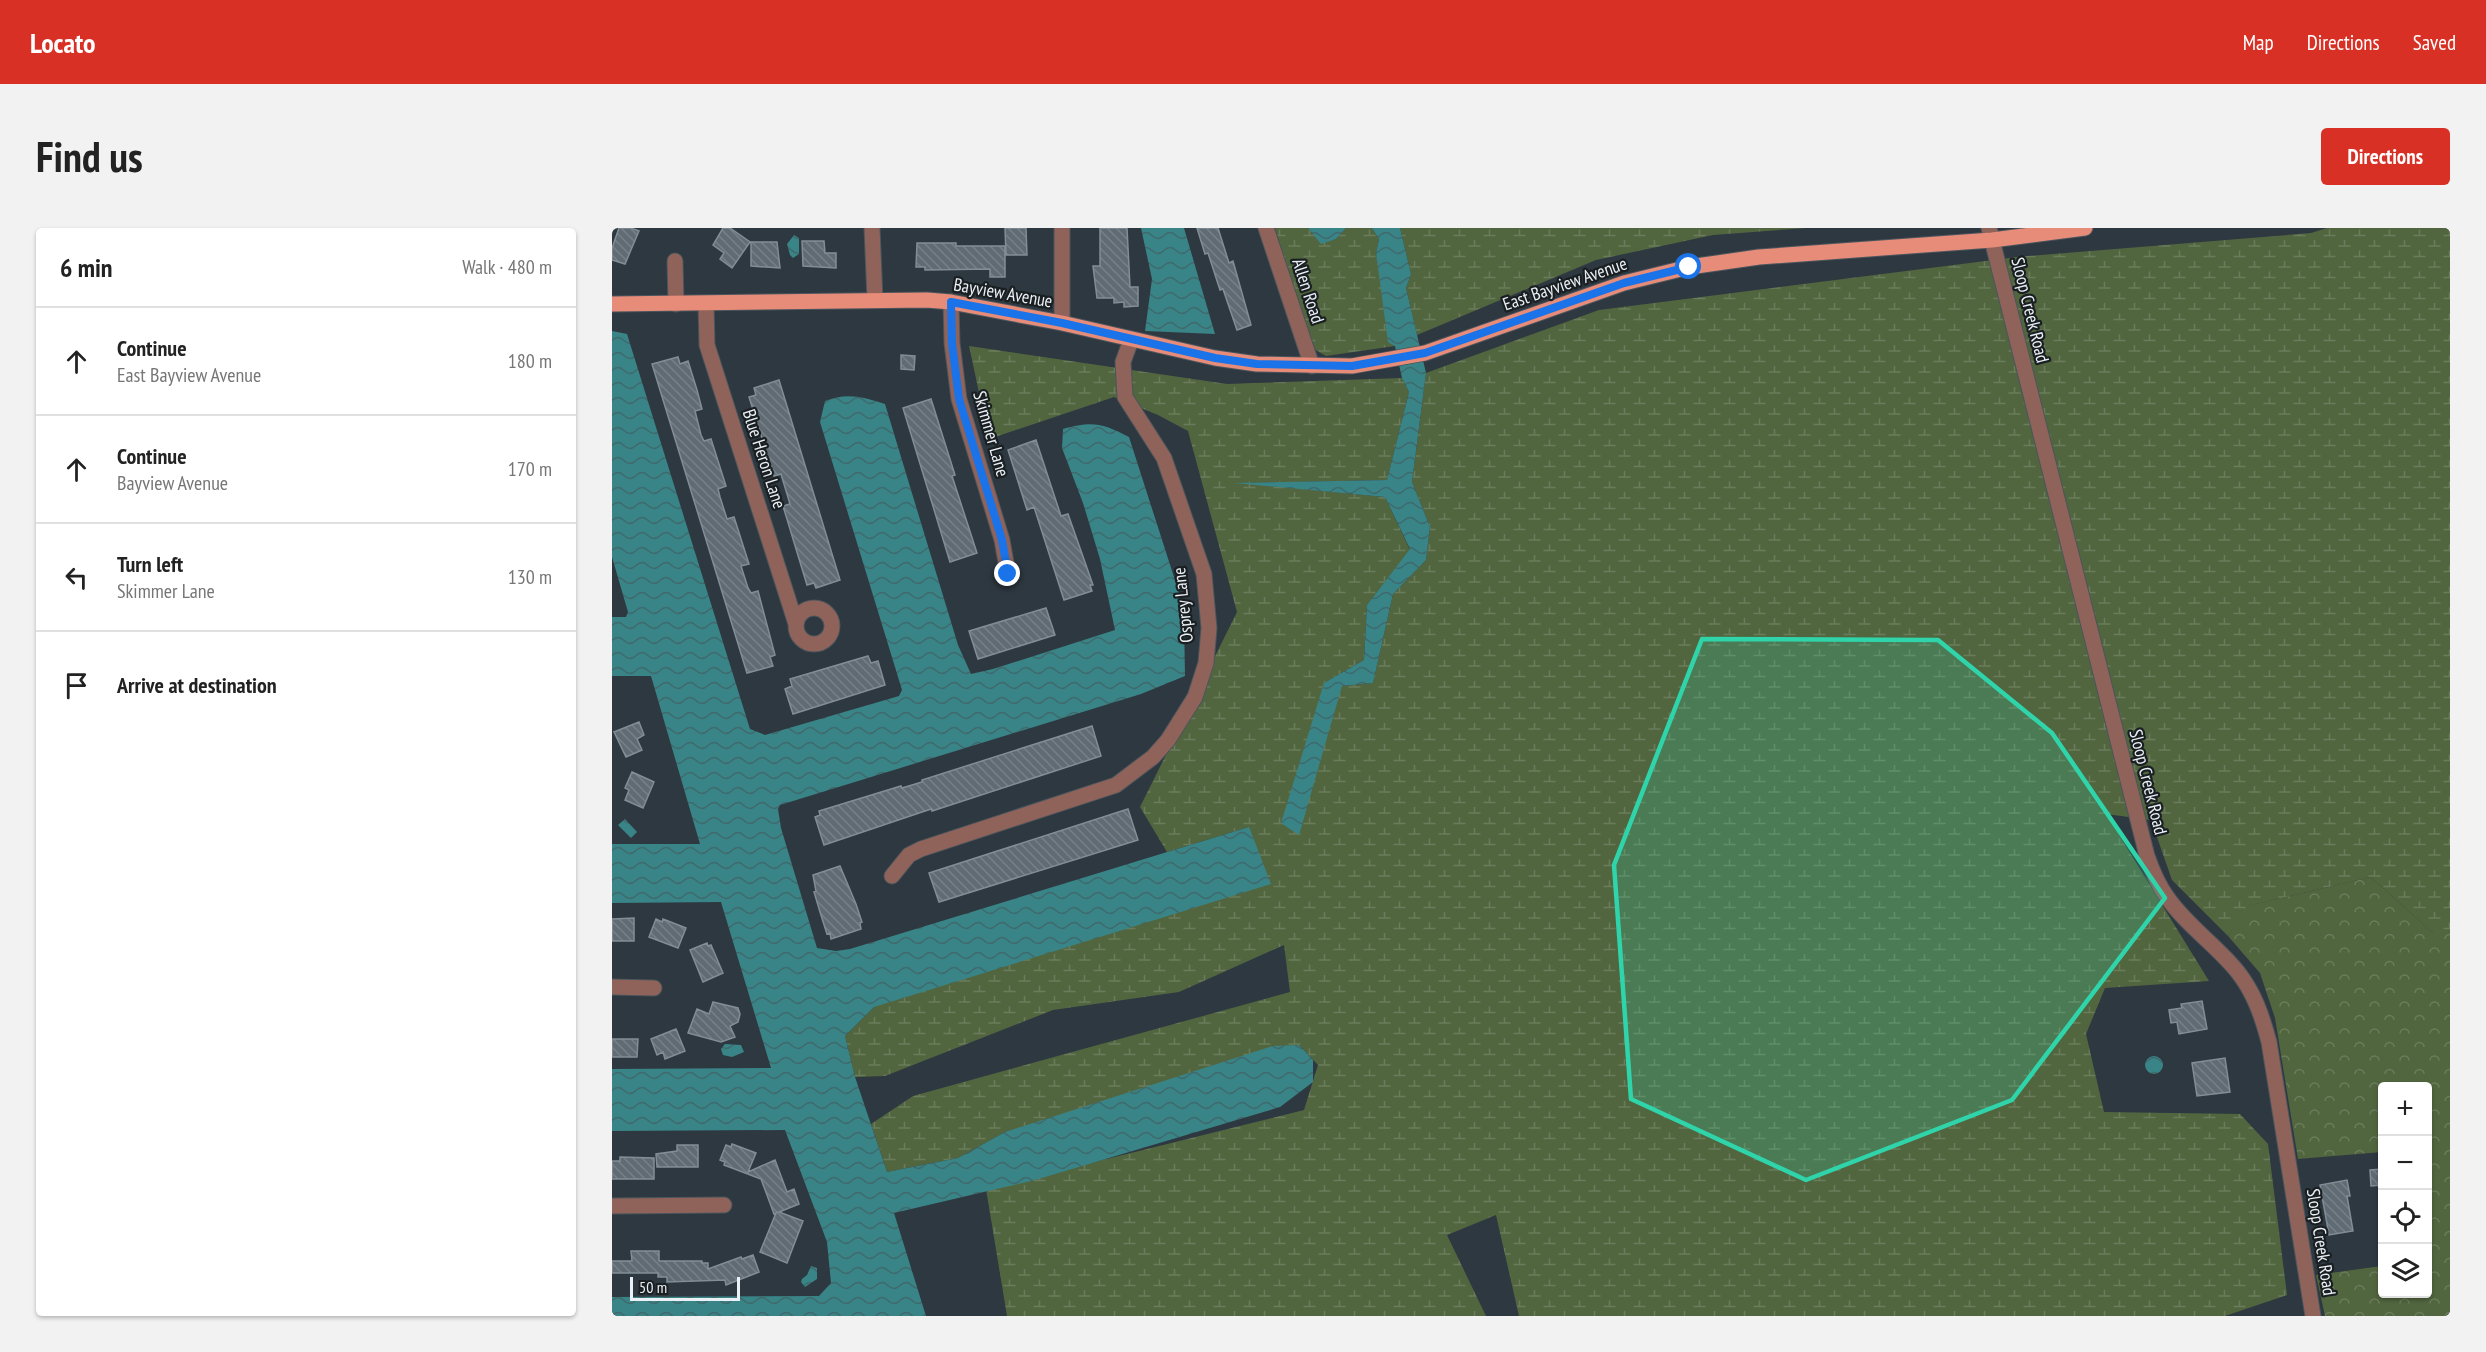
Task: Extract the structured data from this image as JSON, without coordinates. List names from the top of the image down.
{
  "streets": {
    "main road": ["East Bayview Avenue", "Bayview Avenue"],
    "street": [
      "Allen Road",
      "Sloop Creek Road",
      "Skimmer Lane",
      "Blue Heron Lane",
      "Osprey Lane"
    ]
  },
  "crossings": [
    ["East Bayview Avenue", "Allen Road"],
    ["East Bayview Avenue", "Bayview Avenue"],
    ["East Bayview Avenue", "Sloop Creek Road"],
    ["Allen Road", "Bayview Avenue"],
    ["Bayview Avenue", "Skimmer Lane"],
    ["Bayview Avenue", "Blue Heron Lane"],
    ["Bayview Avenue", "Osprey Lane"]
  ],
  "scale_bar": "50 m",
  "page": {
    "header": "Locato",
    "nav": ["Map", "Directions", "Saved"],
    "buttons": "Directions",
    "title": "Find us",
    "heading": ["6 min", "Walk · 480 m"],
    "list": [
      ["Continue", "East Bayview Avenue", "180 m"],
      ["Continue", "Bayview Avenue", "170 m"],
      ["Turn left", "Skimmer Lane", "130 m"],
      "Arrive at destination"
    ],
    "map_buttons": ["+", "−"],
    "scale": "50 m"
  }
}
